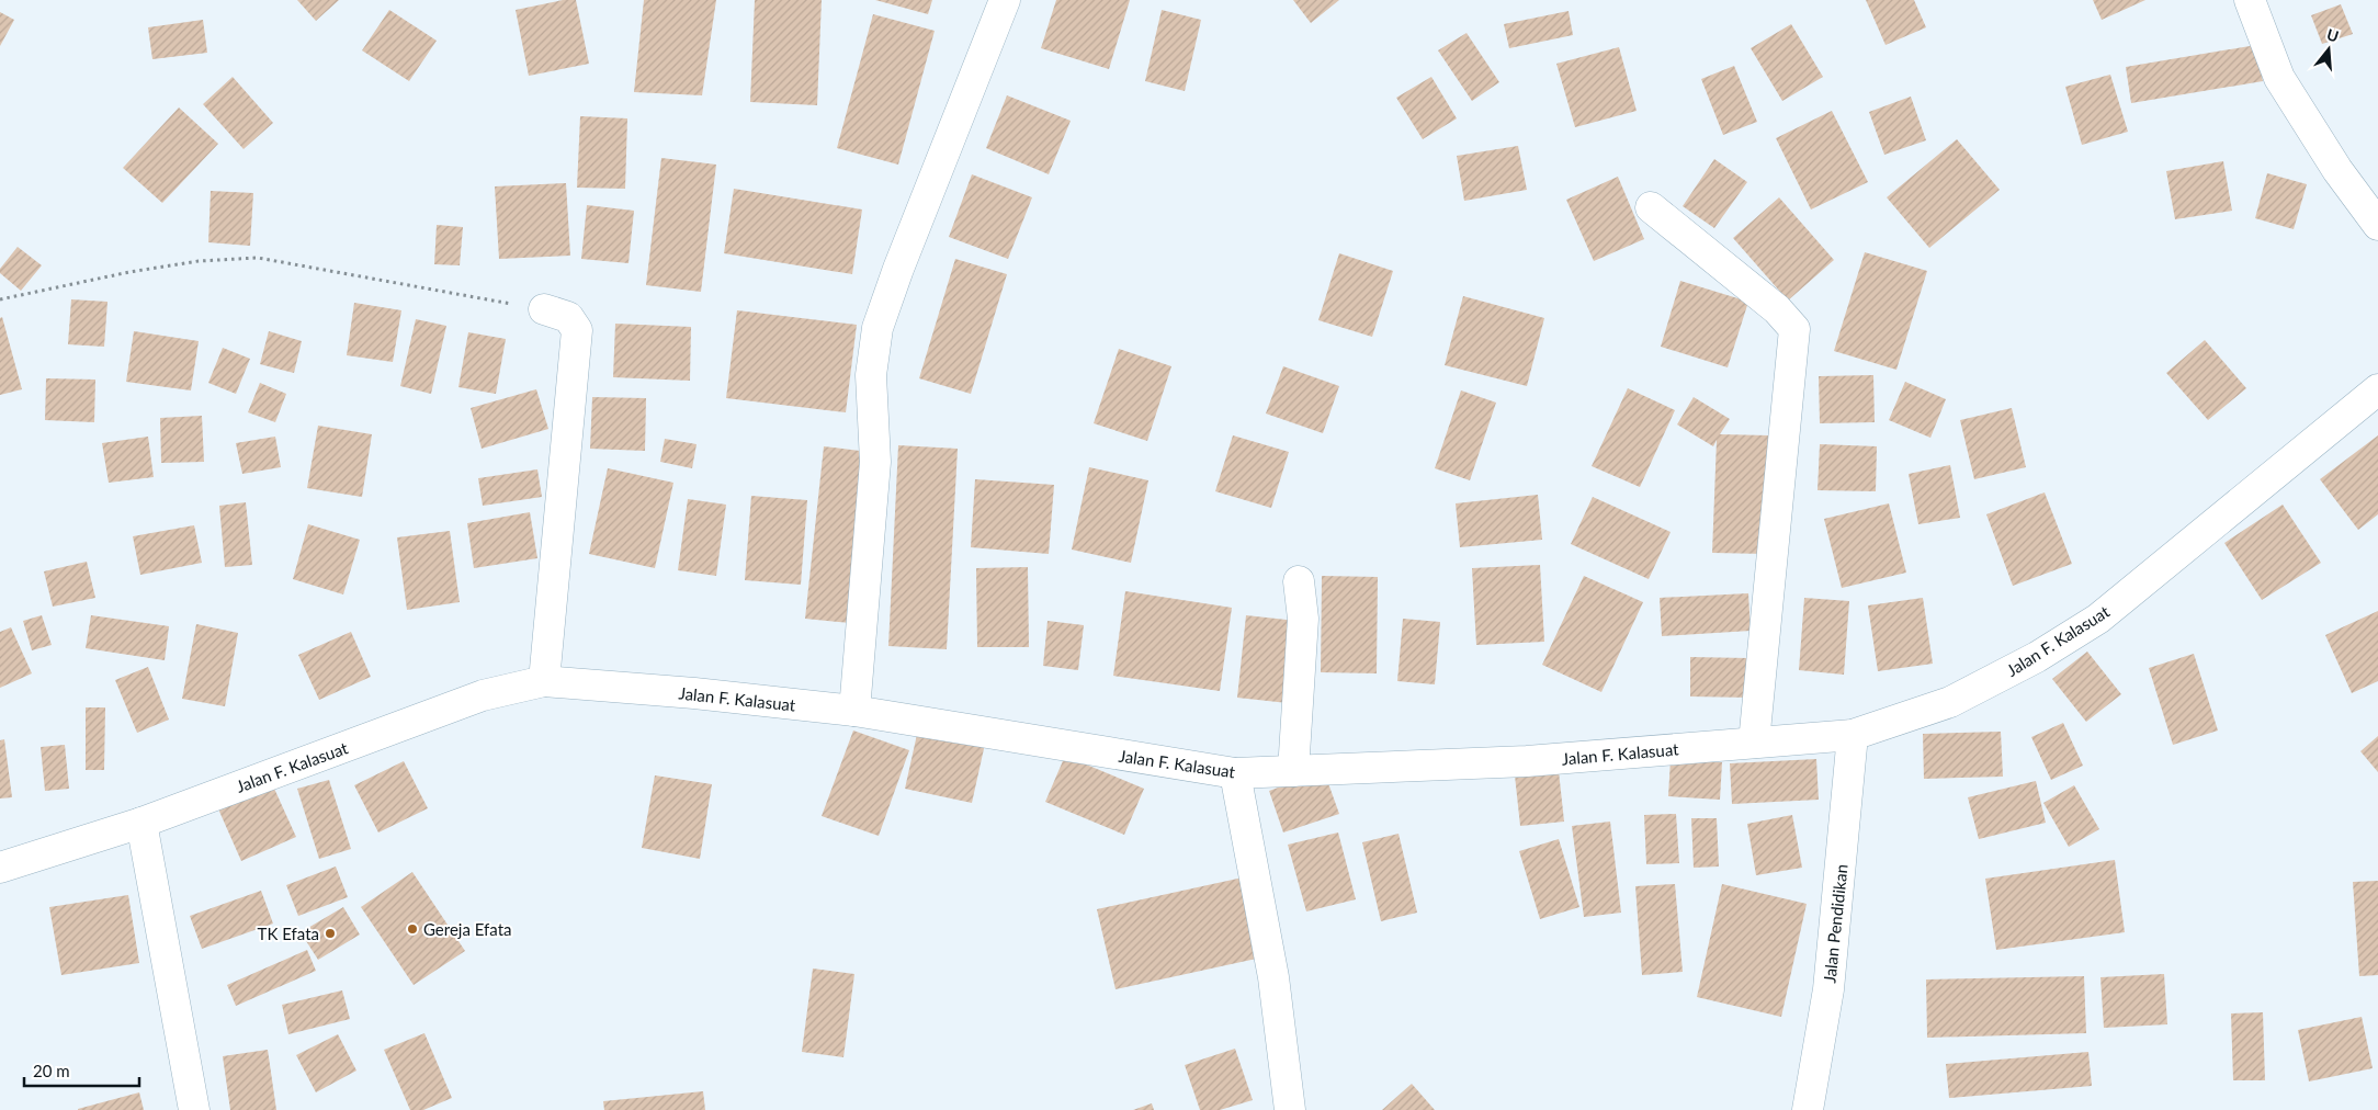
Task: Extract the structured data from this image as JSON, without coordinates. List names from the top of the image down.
{
  "streets": {
    "street": ["Jalan F. Kalasuat", "Jalan Pendidikan"]
  },
  "crossings": [
    ["Jalan F. Kalasuat", "Jalan Pendidikan"]
  ],
  "places": ["Gereja Efata", "TK Efata"],
  "scale_bar": "20 m",
  "north": "top"
}
